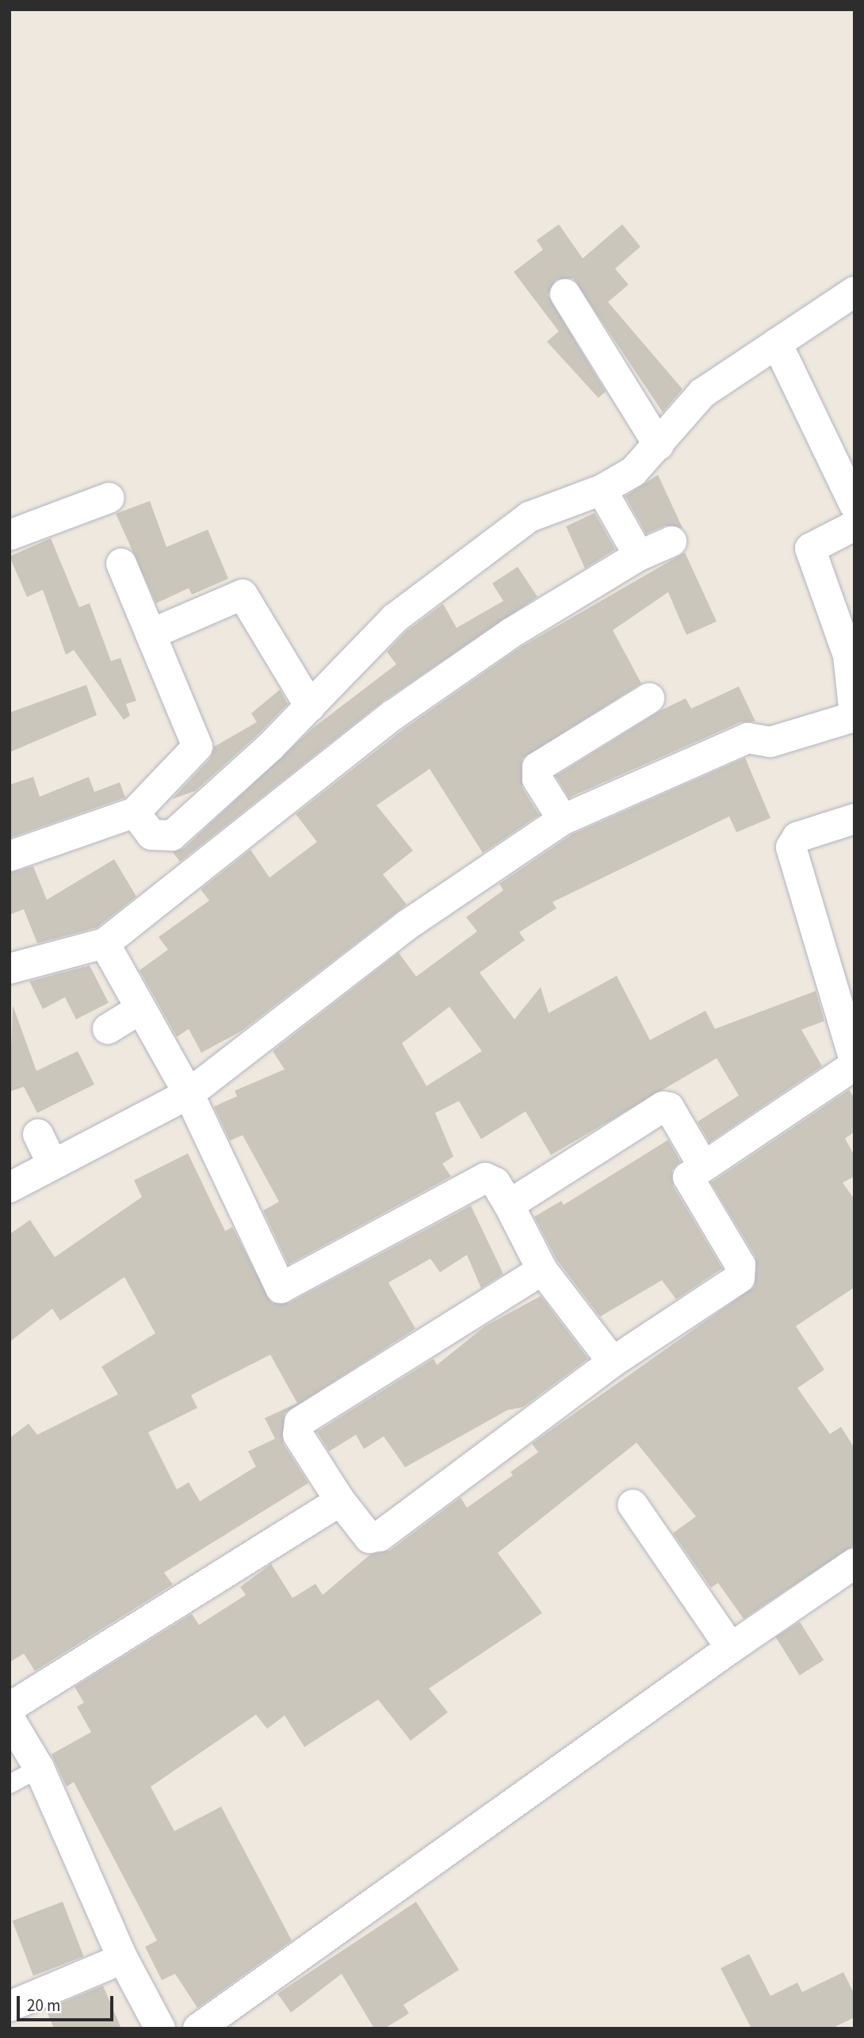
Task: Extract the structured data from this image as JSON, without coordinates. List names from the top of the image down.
{
  "scale_bar": "20 m"
}
